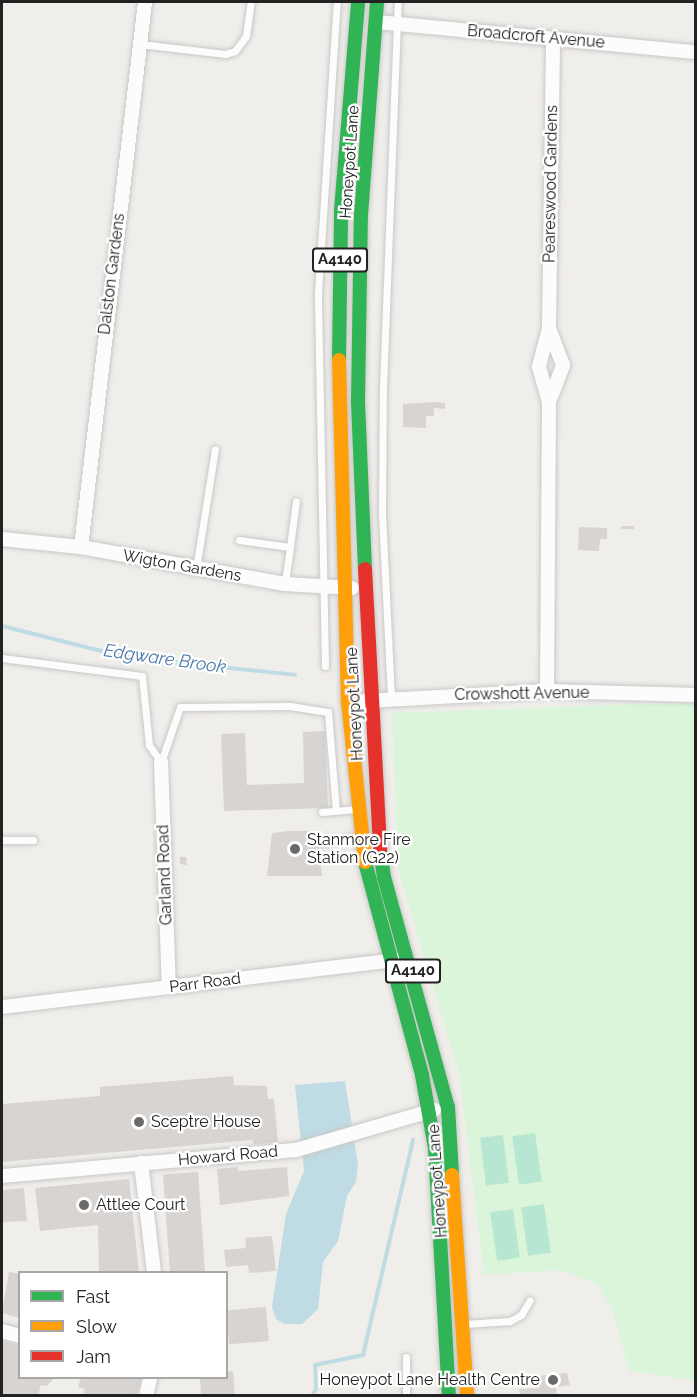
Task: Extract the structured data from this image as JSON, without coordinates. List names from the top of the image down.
{
  "streets": {
    "main road": ["Honeypot Lane", "A4140"],
    "street": [
      "Broadcroft Avenue",
      "Peareswood Gardens",
      "Dalston Gardens",
      "Wigton Gardens",
      "Crowshott Avenue",
      "Garland Road",
      "Parr Road",
      "Howard Road"
    ]
  },
  "crossings": [
    ["Broadcroft Avenue", "Honeypot Lane"],
    ["Broadcroft Avenue", "Peareswood Gardens"],
    ["Honeypot Lane", "Wigton Gardens"],
    ["Honeypot Lane", "Crowshott Avenue"],
    ["Honeypot Lane", "Parr Road"],
    ["Honeypot Lane", "Howard Road"],
    ["Peareswood Gardens", "Crowshott Avenue"],
    ["Dalston Gardens", "Wigton Gardens"],
    ["Garland Road", "Parr Road"]
  ],
  "water": ["Edgware Brook"],
  "places": [
    "Stanmore Fire Station (G22)",
    "Sceptre House",
    "Attlee Court",
    "Honeypot Lane Health Centre"
  ],
  "legend": ["Fast", "Slow", "Jam"]
}
